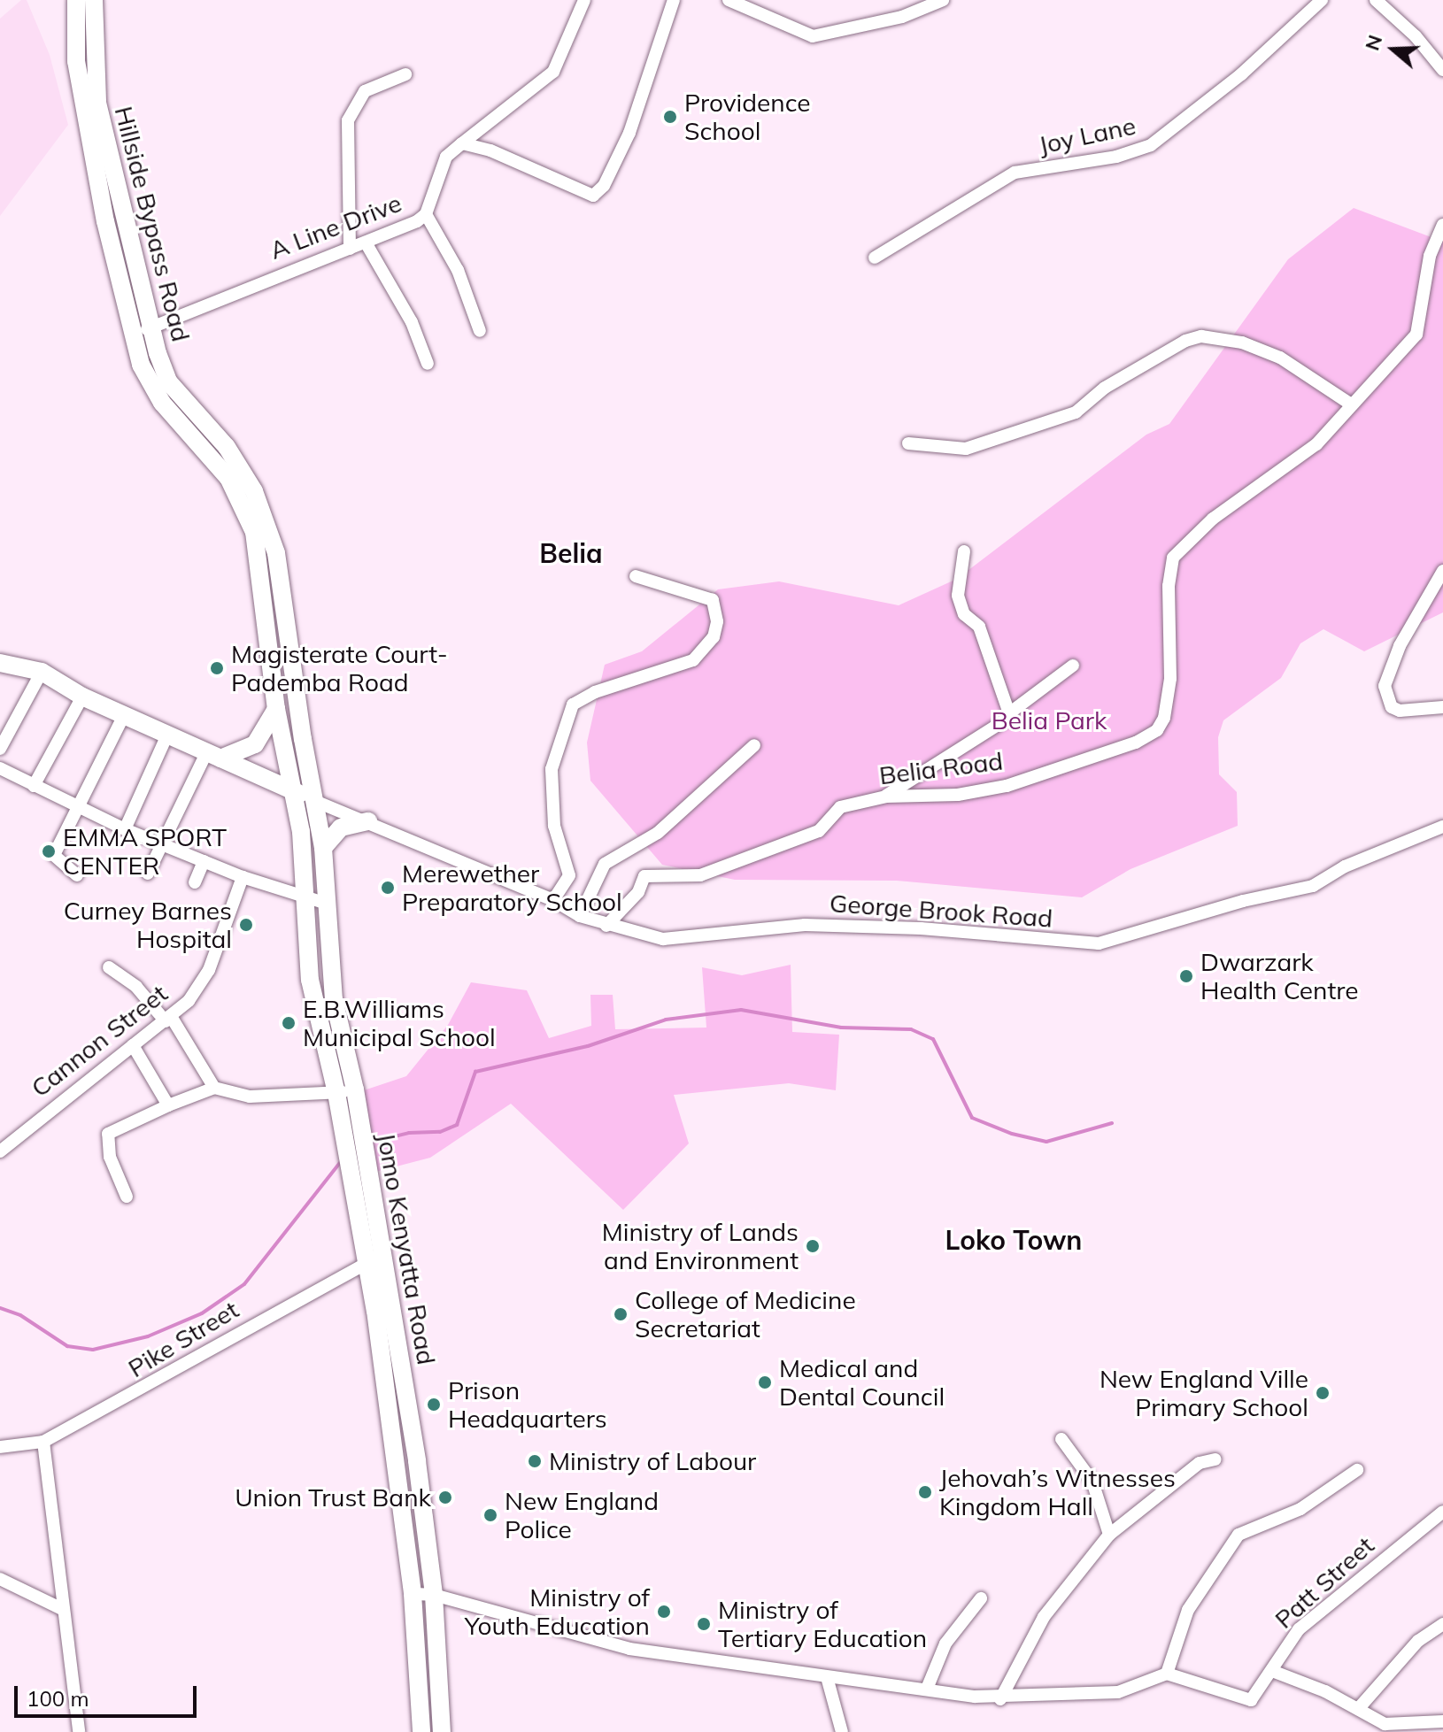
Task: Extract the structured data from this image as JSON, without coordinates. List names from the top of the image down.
{
  "streets": {
    "main road": ["Hillside Bypass Road", "Jomo Kenyatta Road"],
    "street": [
      "Joy Lane",
      "A Line Drive",
      "Belia Road",
      "George Brook Road",
      "Cannon Street",
      "Pike Street",
      "Patt Street"
    ]
  },
  "crossings": [
    ["Hillside Bypass Road", "A Line Drive"],
    ["Hillside Bypass Road", "George Brook Road"],
    ["Hillside Bypass Road", "Jomo Kenyatta Road"],
    ["Belia Road", "George Brook Road"],
    ["George Brook Road", "Jomo Kenyatta Road"],
    ["Jomo Kenyatta Road", "Pike Street"]
  ],
  "districts": ["Belia", "Loko Town"],
  "parks": ["Belia Park"],
  "places": [
    "Providence School",
    "Magisterate Court- Pademba Road",
    "EMMA SPORT CENTER",
    "Merewether Preparatory School",
    "Curney Barnes Hospital",
    "Dwarzark Health Centre",
    "E.B.Williams Municipal School",
    "Ministry of Lands and Environment",
    "College of Medicine Secretariat",
    "Medical and Dental Council",
    "New England Ville Primary School",
    "Prison Headquarters",
    "Ministry of Labour",
    "Jehovah’s Witnesses Kingdom Hall",
    "Union Trust Bank",
    "New England Police",
    "Ministry of Youth Education",
    "Ministry of Tertiary Education"
  ],
  "scale_bar": "100 m",
  "north": "left"
}
